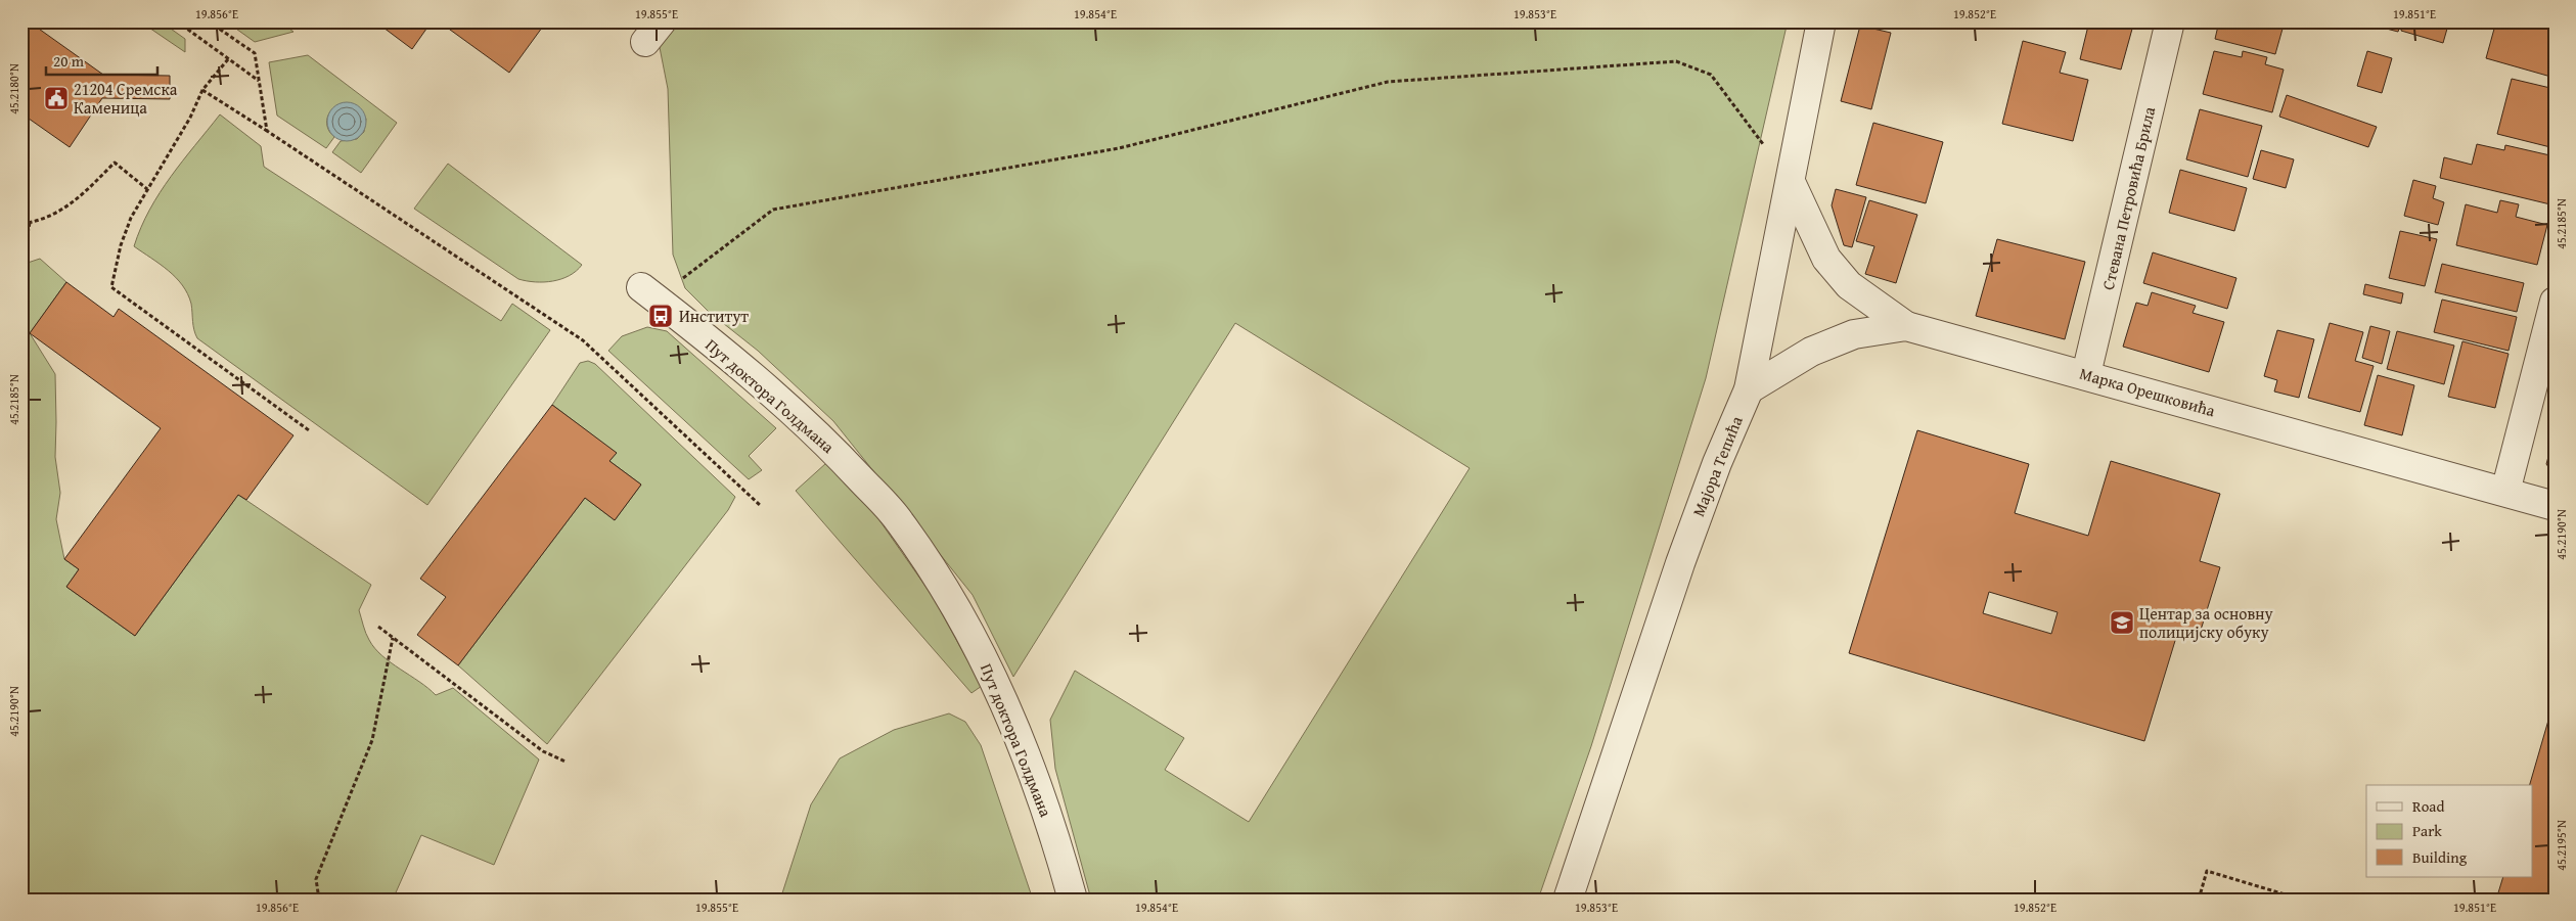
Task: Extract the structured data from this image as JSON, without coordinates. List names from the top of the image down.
{
  "streets": {
    "street": [
      "Стевана Петровића Брила",
      "Марка Орешковића",
      "Пут доктора Голдмана",
      "Мајора Тепића"
    ]
  },
  "crossings": [
    ["Стевана Петровића Брила", "Марка Орешковића"],
    ["Марка Орешковића", "Мајора Тепића"]
  ],
  "places": {
    "public building": ["21204 Сремска Каменица"],
    "bus stop": ["Институт"],
    "school or university": ["Центар за основну полицијску обуку"]
  },
  "legend": ["Road", "Park", "Building"],
  "scale_bar": "20 m",
  "coordinates": [
    "19.856°E",
    "19.855°E",
    "19.854°E",
    "19.853°E",
    "19.852°E",
    "19.851°E",
    "45.2180°N",
    "45.2185°N",
    "45.2190°N",
    "45.2195°N"
  ]
}
